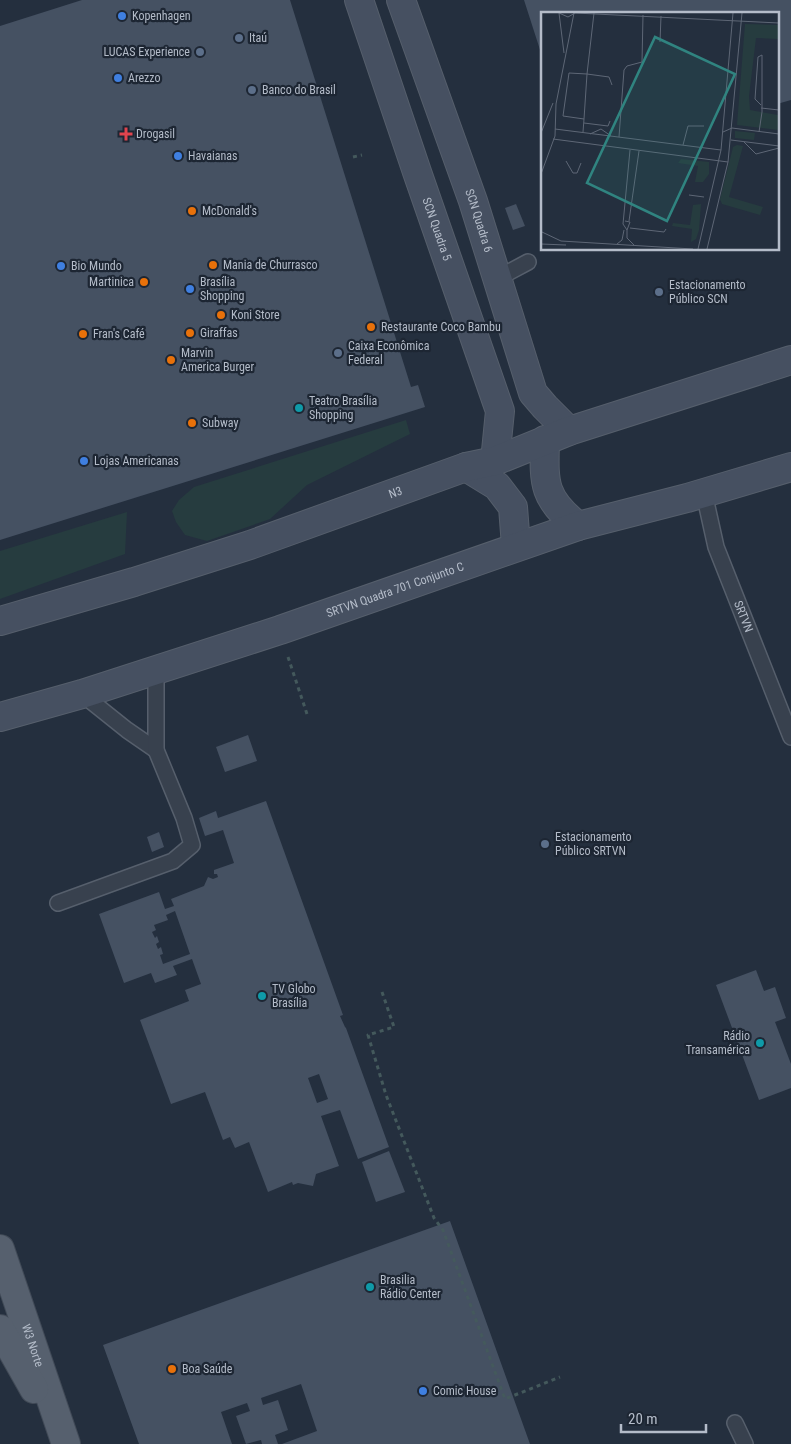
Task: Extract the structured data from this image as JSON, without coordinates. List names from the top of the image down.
{
  "streets": {
    "main road": ["W3 Norte"],
    "street": [
      "SCN Quadra 6",
      "SCN Quadra 5",
      "N3",
      "SRTVN Quadra 701 Conjunto C"
    ],
    "lane": ["SRTVN"]
  },
  "crossings": [
    ["SCN Quadra 6", "N3"],
    ["SCN Quadra 5", "N3"],
    ["SRTVN Quadra 701 Conjunto C", "SRTVN"]
  ],
  "places": {
    "other": [
      "Kopenhagen",
      "Itaú",
      "LUCAS Experience",
      "Arezzo",
      "Banco do Brasil",
      "Havaianas",
      "McDonald's",
      "Mania de Churrasco",
      "Bio Mundo",
      "Martinica",
      "Brasília Shopping",
      "Estacionamento Público SCN",
      "Koni Store",
      "Restaurante Coco Bambu",
      "Giraffas",
      "Fran's Café",
      "Caixa Econômica Federal",
      "Marvin America Burger",
      "Teatro Brasília Shopping",
      "Subway",
      "Lojas Americanas",
      "Estacionamento Público SRTVN",
      "TV Globo Brasília",
      "Rádio Transamérica",
      "Brasilia Rádio Center",
      "Boa Saúde",
      "Comic House"
    ],
    "health": ["Drogasil"]
  },
  "scale_bar": "20 m"
}
